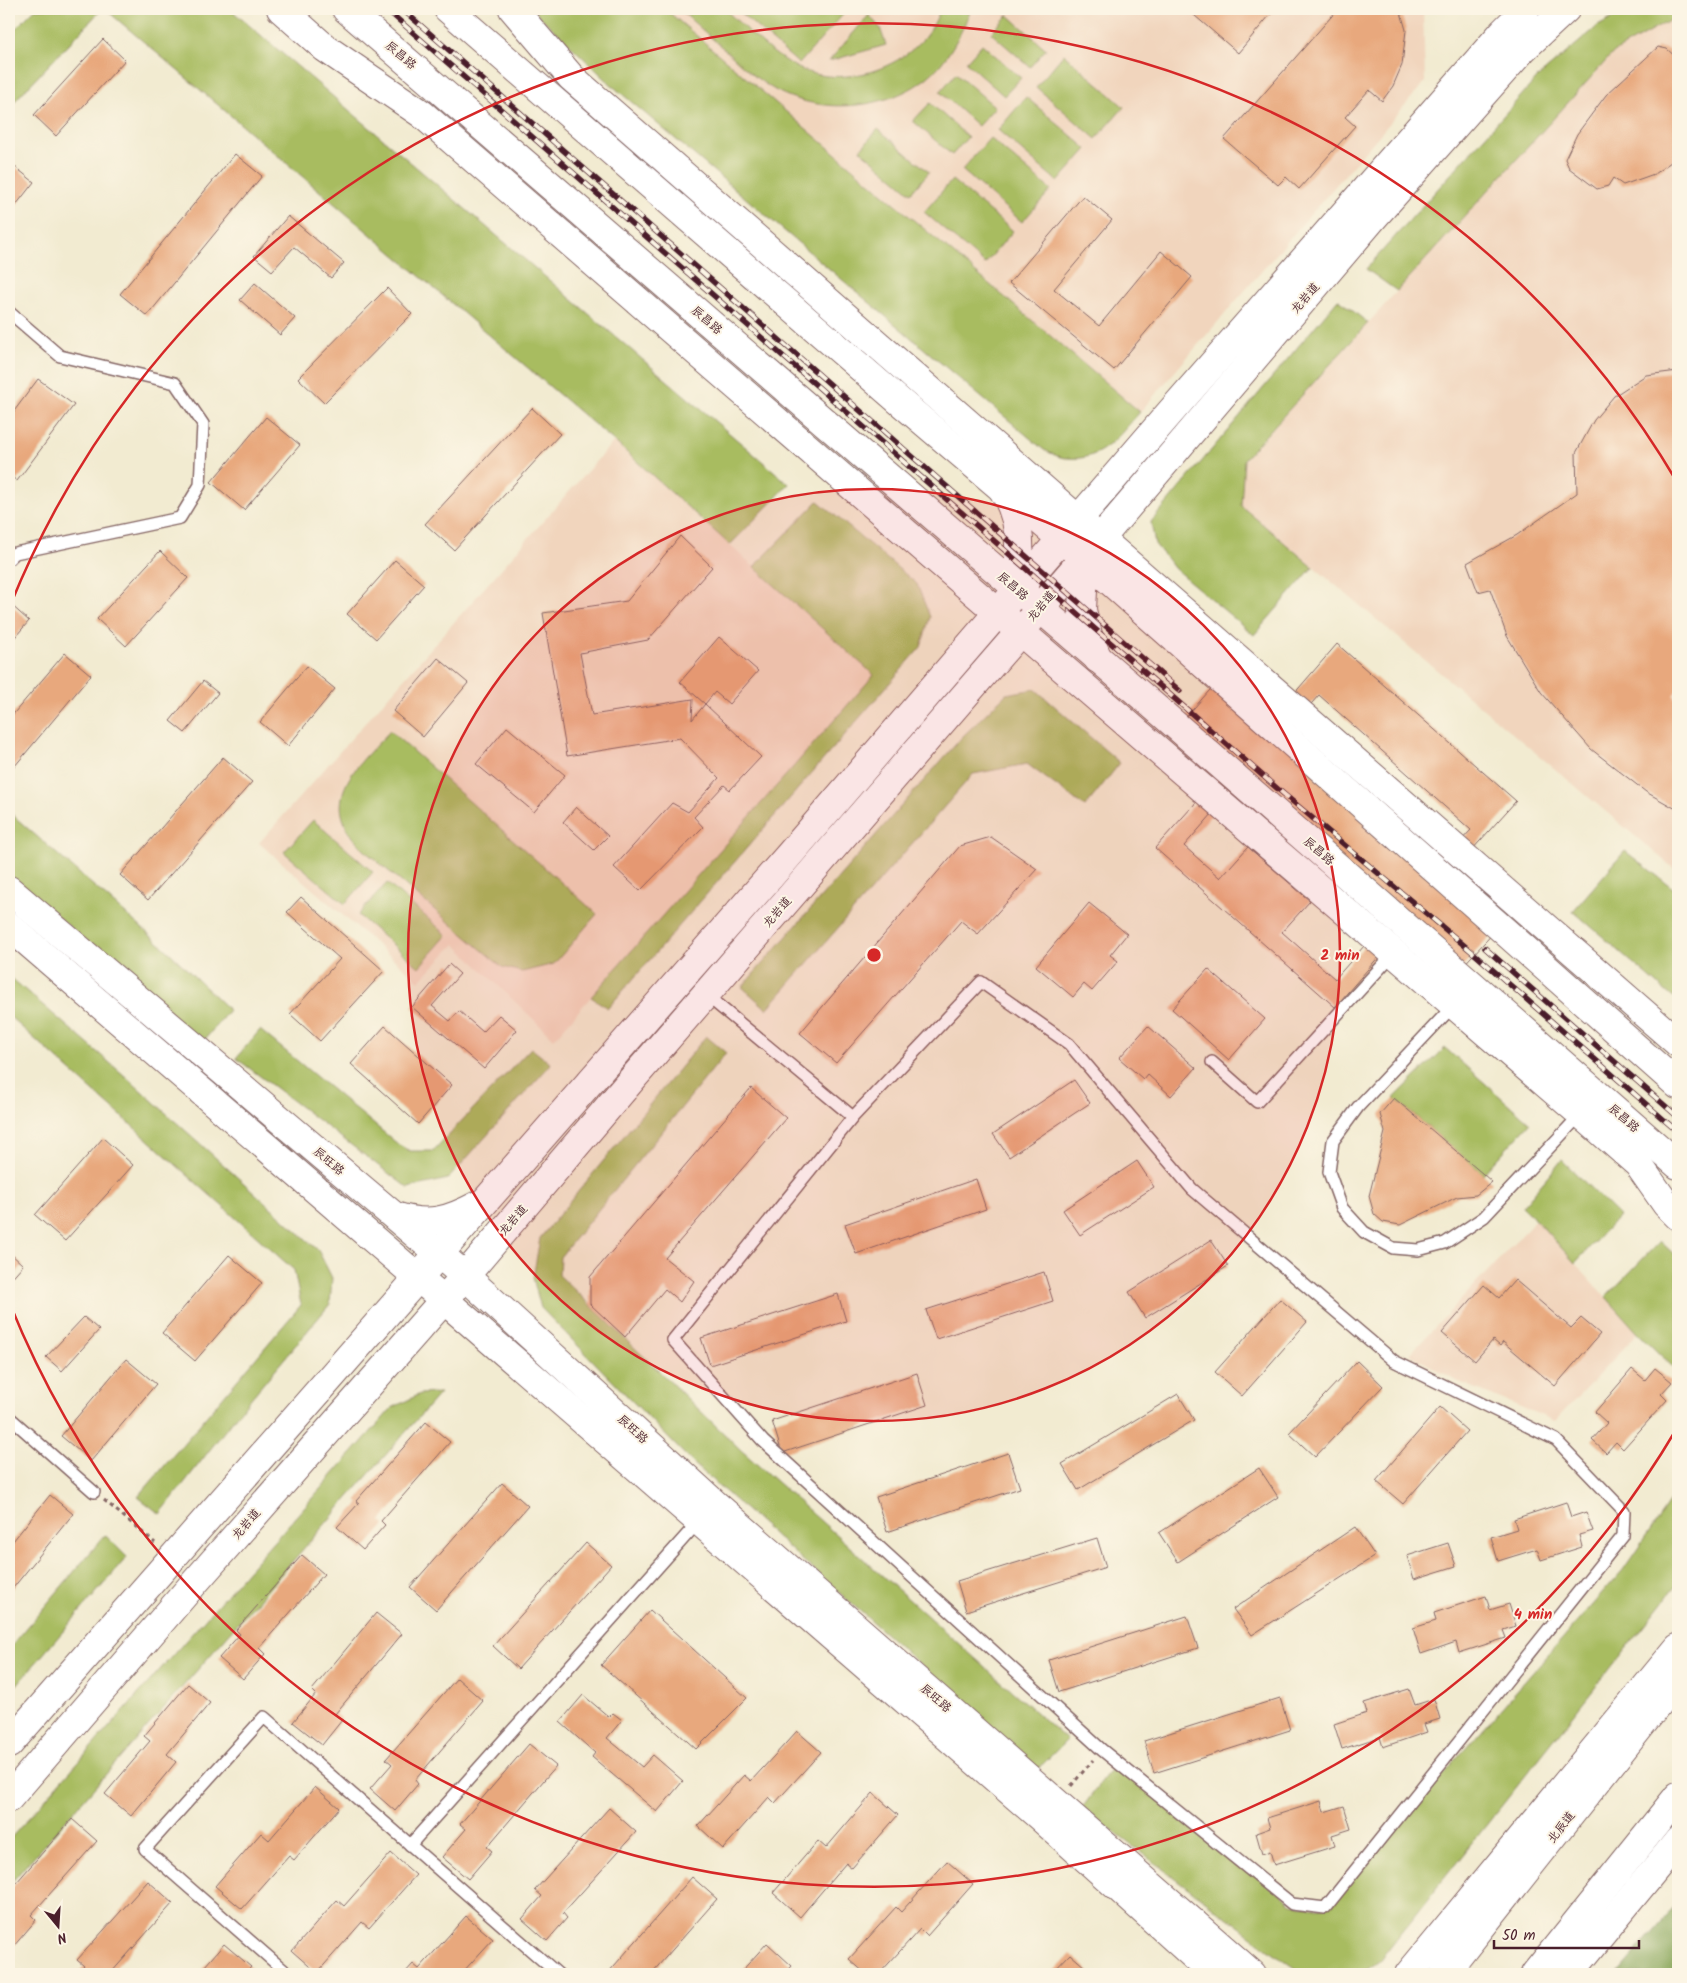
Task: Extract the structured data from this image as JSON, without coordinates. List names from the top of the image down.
{
  "streets": {
    "main road": [
      "辰昌路",
      "龙岩道",
      "辰旺路",
      "北辰道"
    ]
  },
  "crossings": [
    ["辰昌路", "龙岩道"],
    ["龙岩道", "辰旺路"]
  ],
  "scale_bar": "50 m",
  "north": "bottom",
  "rings": ["2 min", "4 min"]
}
